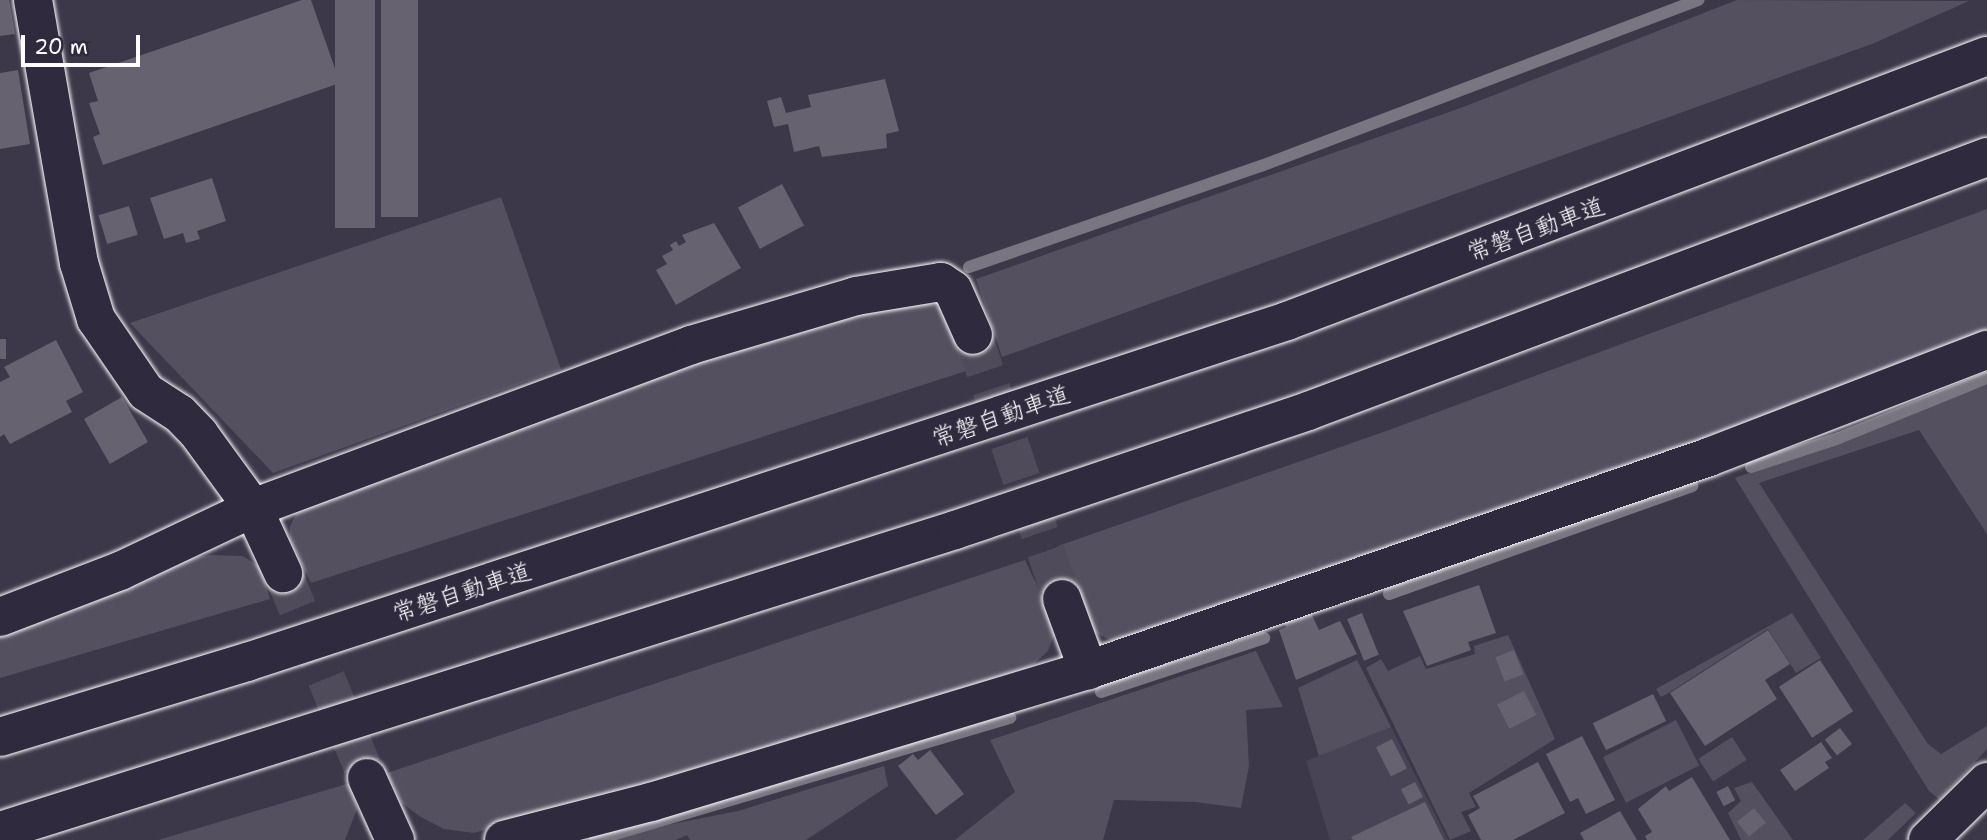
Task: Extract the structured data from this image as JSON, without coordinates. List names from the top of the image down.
{
  "streets": {
    "main road": ["常磐自動車道"]
  },
  "scale_bar": "20 m"
}
